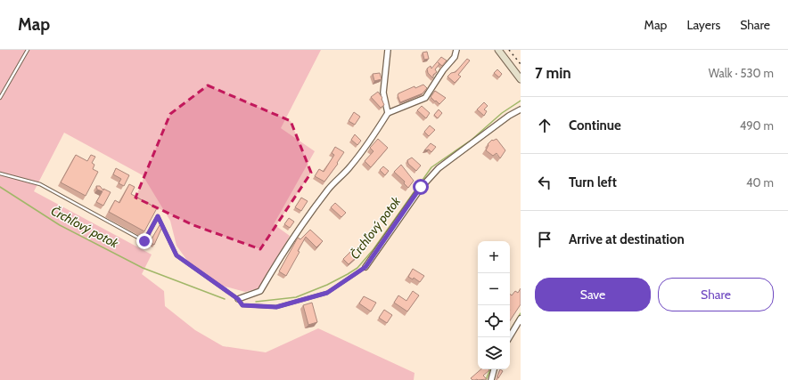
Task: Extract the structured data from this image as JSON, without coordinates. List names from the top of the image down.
{
  "water": ["Črchľový potok"],
  "page": {
    "header": "Map",
    "nav": ["Map", "Layers", "Share"],
    "heading": ["7 min", "Walk · 530 m"],
    "list": [
      ["Continue", "490 m"],
      ["Turn left", "40 m"],
      "Arrive at destination"
    ],
    "map_buttons": ["+", "−"],
    "buttons": ["Save", "Share"]
  }
}
